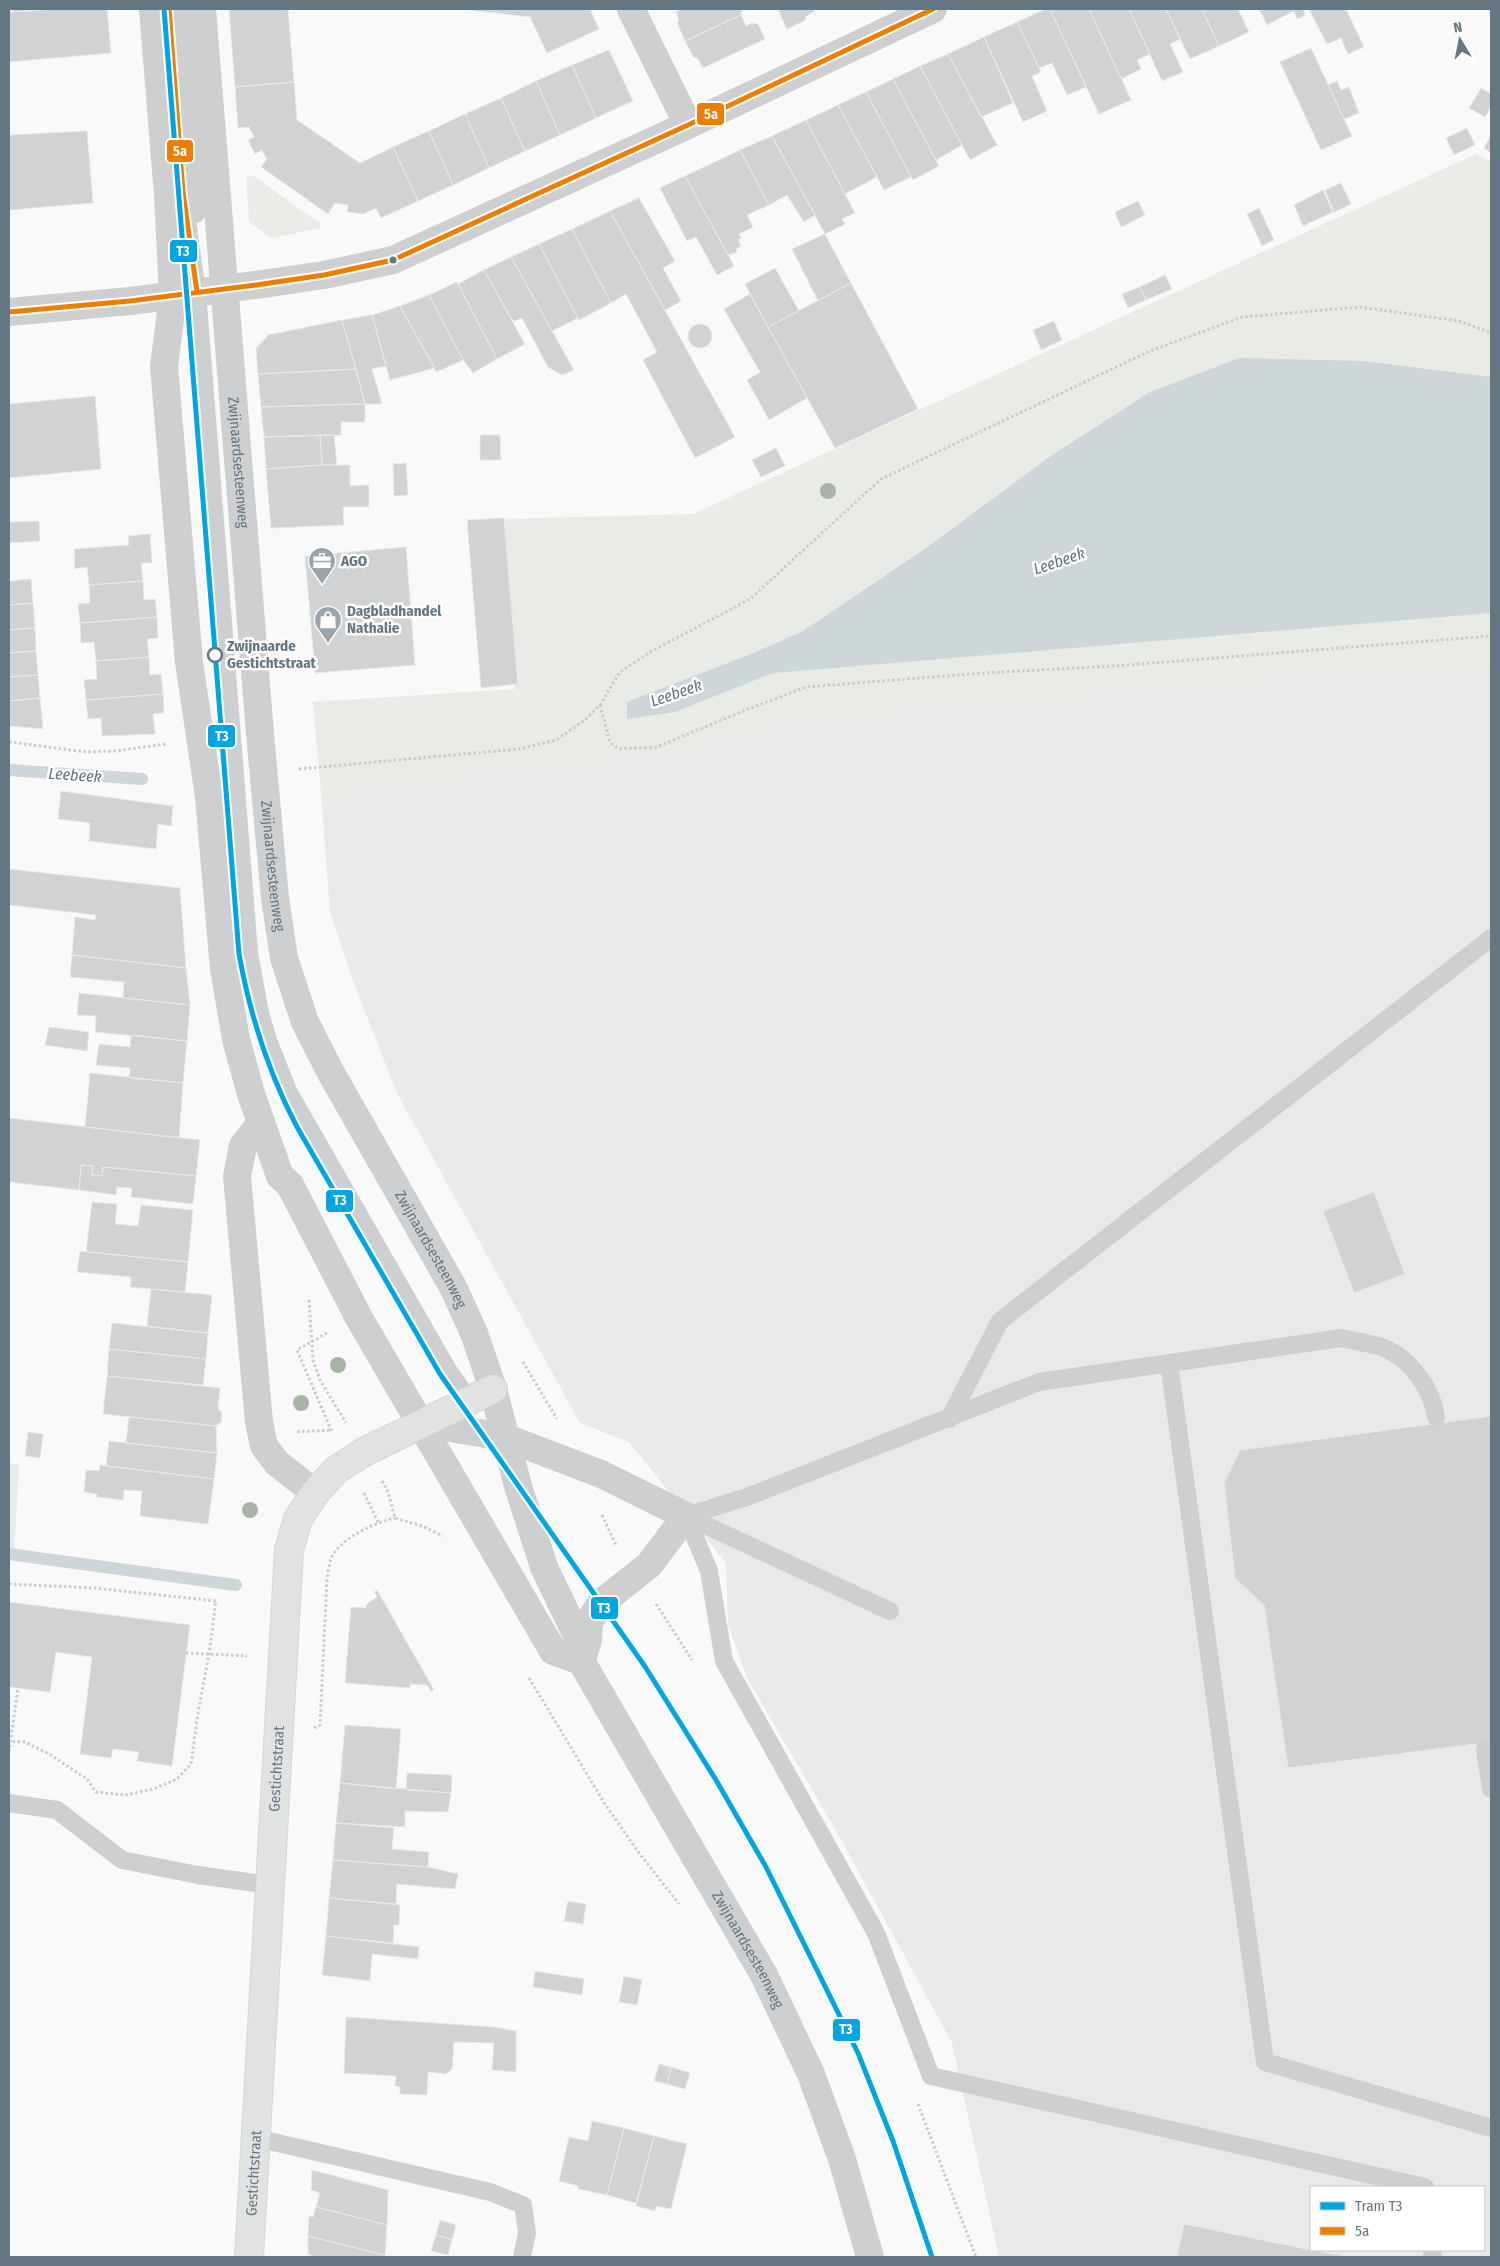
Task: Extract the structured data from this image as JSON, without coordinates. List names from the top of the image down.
{
  "streets": {
    "main road": ["Gestichtstraat"],
    "street": ["Zwijnaardsesteenweg"]
  },
  "crossings": [
    ["Zwijnaardsesteenweg", "Gestichtstraat"]
  ],
  "water": ["Leebeek"],
  "places": {
    "office": ["AGO"],
    "shop": ["Dagbladhandel Nathalie"],
    "other": ["Zwijnaarde Gestichtstraat"]
  },
  "lines": ["tram line T3", "transit line 5a"],
  "legend": ["Tram T3", "5a"],
  "north": "top"
}
